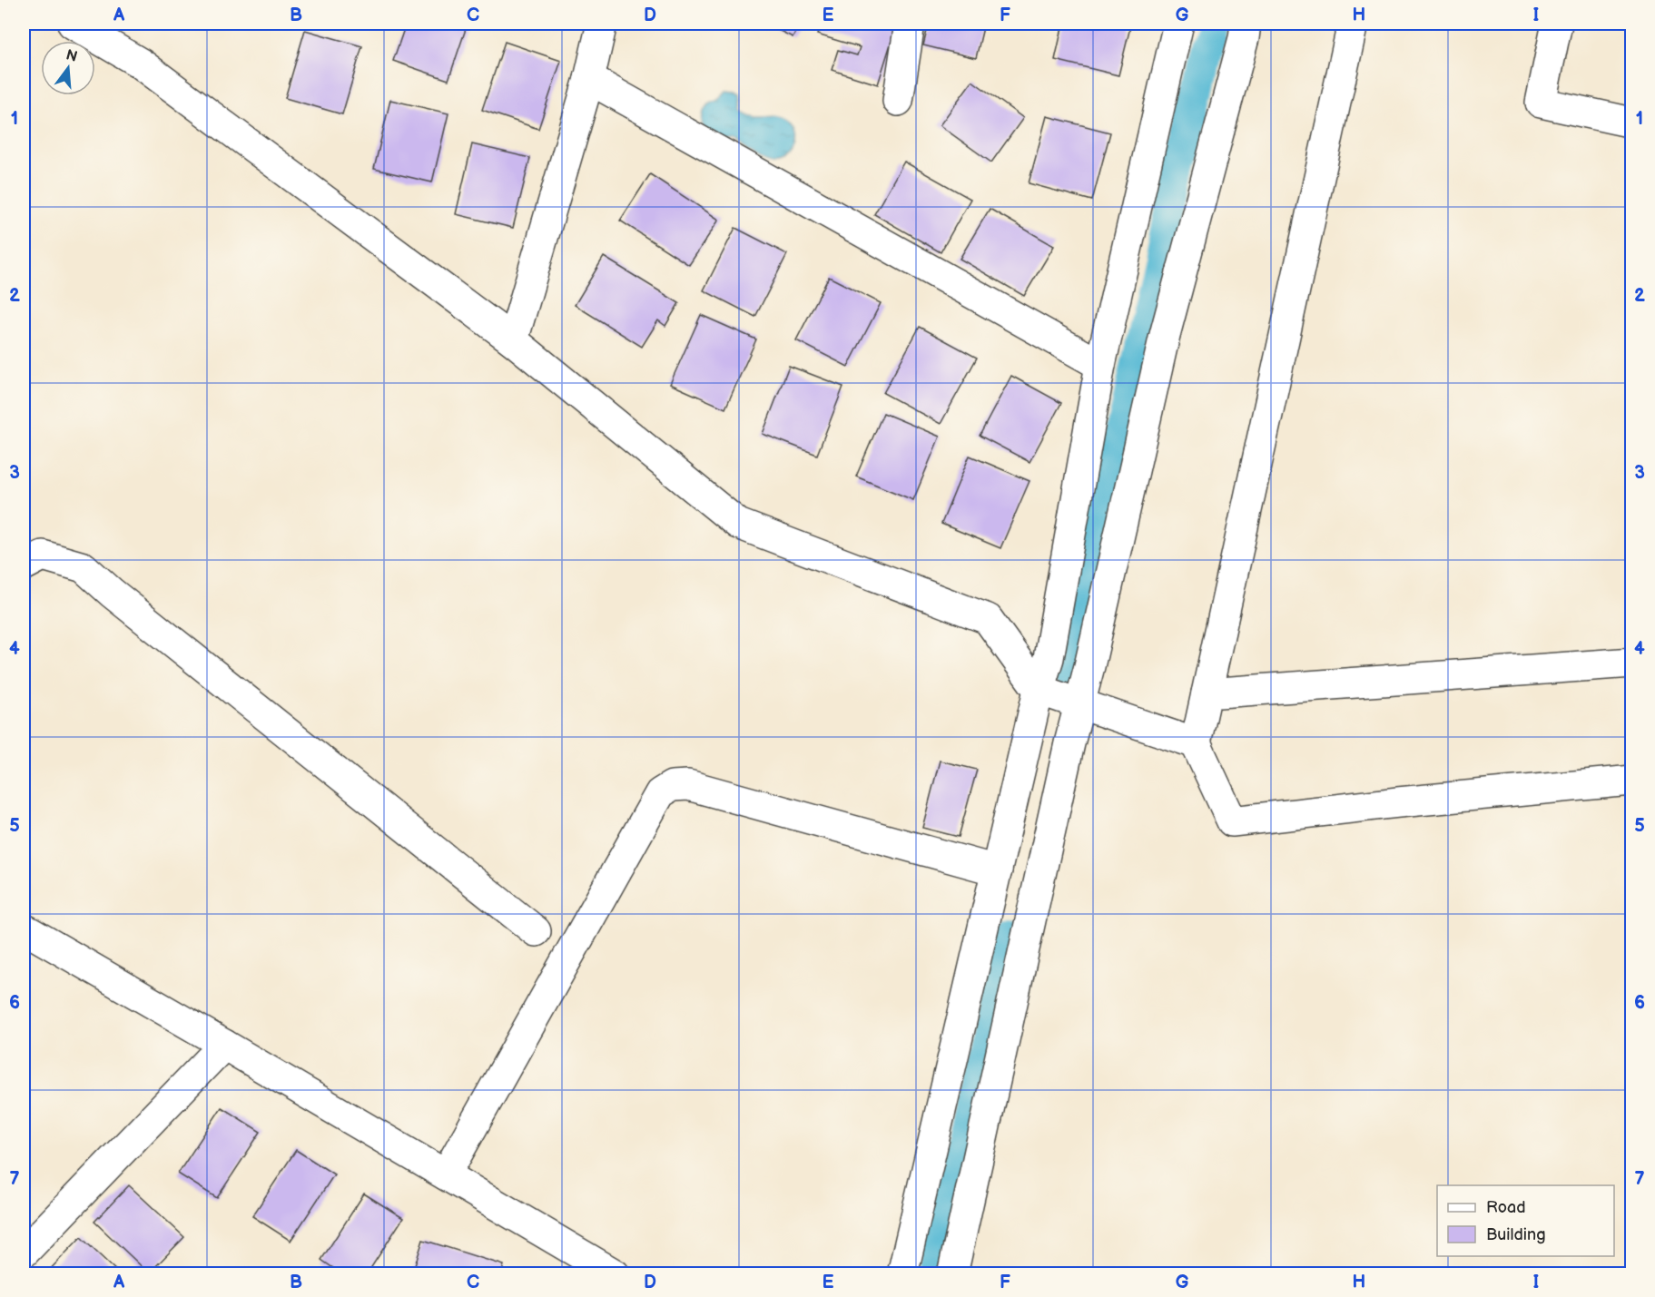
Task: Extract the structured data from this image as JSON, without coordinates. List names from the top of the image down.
{
  "legend": ["Road", "Building"],
  "north": "top",
  "grid": {
    "columns": [
      "A",
      "B",
      "C",
      "D",
      "E",
      "F",
      "G",
      "H",
      "I"
    ],
    "rows": [
      "1",
      "2",
      "3",
      "4",
      "5",
      "6",
      "7"
    ]
  }
}
